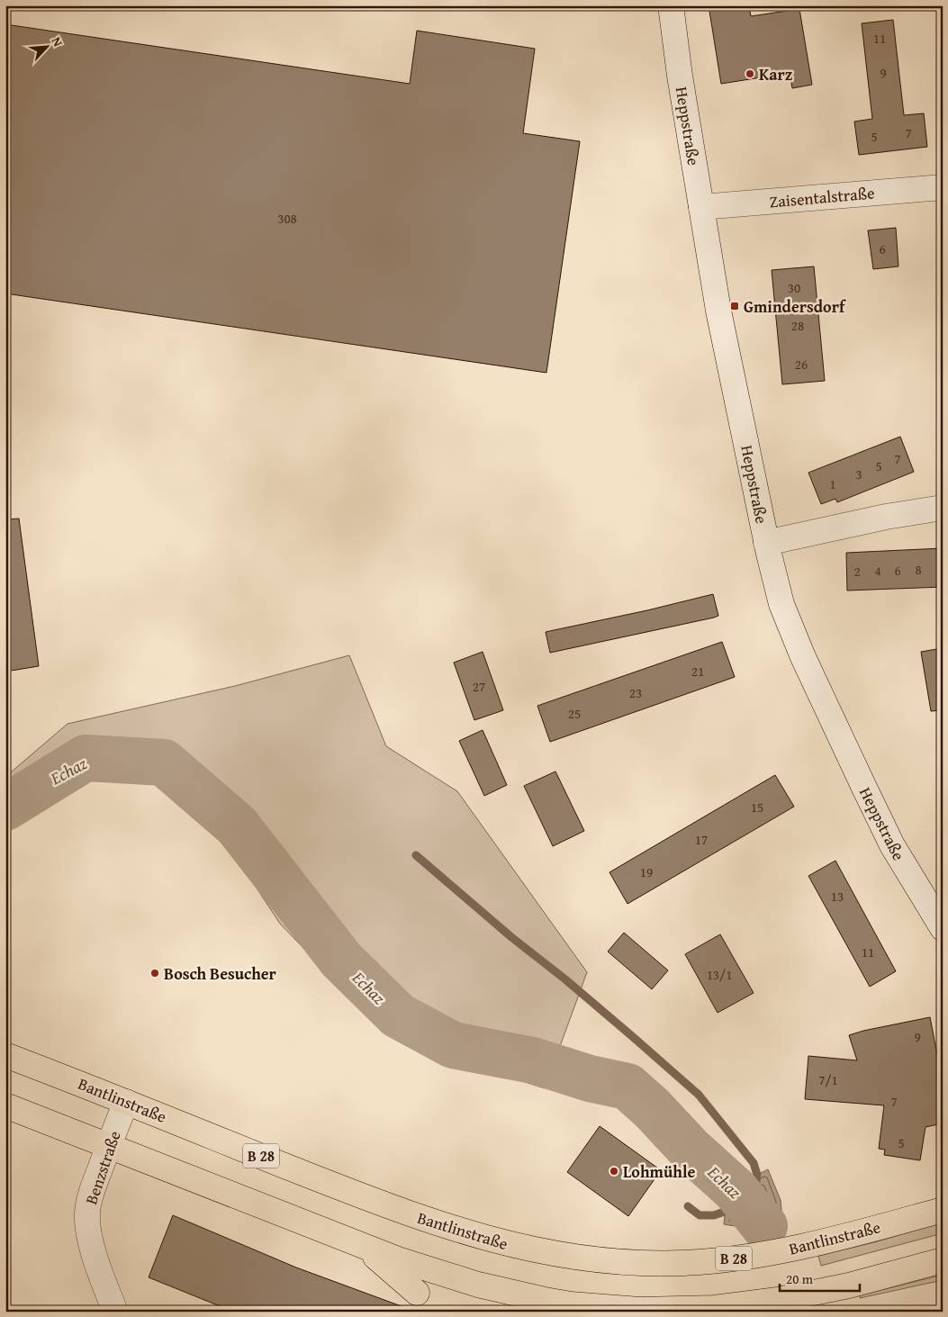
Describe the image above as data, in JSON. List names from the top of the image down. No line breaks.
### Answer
{"streets":{"main road":["Bantlinstraße","B 28"],"street":["Heppstraße","Zaisentalstraße","Benzstraße"]},"crossings":[["Heppstraße","Zaisentalstraße"],["Bantlinstraße","Benzstraße"]],"water":["Echaz"],"places":{"other":["Karz","Bosch Besucher","Lohmühle"],"transit":["Gmindersdorf"]},"house_numbers":["11","9","7","5","308","6","30","28","26","7","5","3","1","8","4","6","2","21","27","23","25","15","17","19","13","11","13/1","9","7/1","7","5"],"scale_bar":"20 m","north":"top right"}
